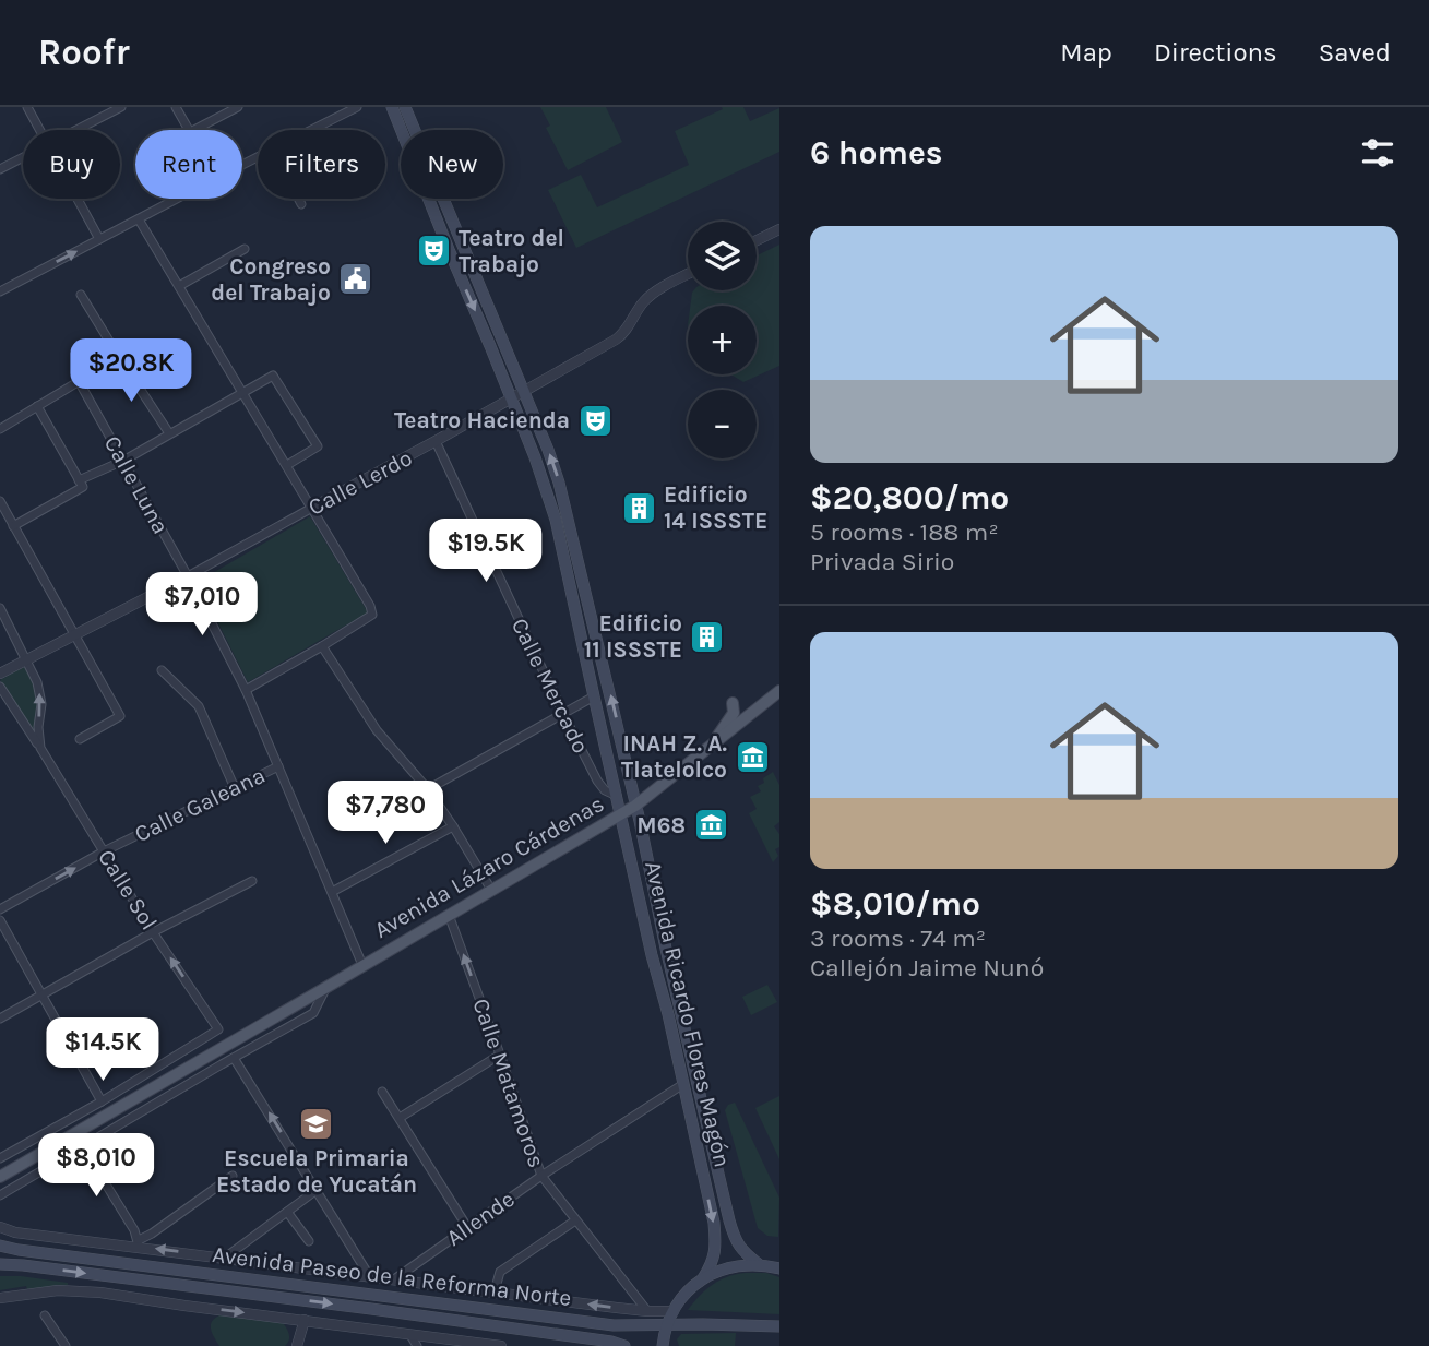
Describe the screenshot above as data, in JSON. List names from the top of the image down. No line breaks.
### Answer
{"streets":{"main road":["Avenida Lázaro Cárdenas","Avenida Ricardo Flores Magón","Avenida Paseo de la Reforma Norte"],"street":["Calle Lerdo","Calle Luna","Calle Mercado","Calle Galeana","Calle Sol","Calle Matamoros","Allende"]},"crossings":[["Calle Lerdo","Calle Luna"],["Calle Lerdo","Calle Mercado"],["Calle Lerdo","Avenida Ricardo Flores Magón"],["Calle Luna","Calle Galeana"],["Calle Luna","Avenida Lázaro Cárdenas"],["Calle Mercado","Avenida Ricardo Flores Magón"],["Calle Galeana","Calle Sol"],["Avenida Lázaro Cárdenas","Avenida Ricardo Flores Magón"],["Avenida Lázaro Cárdenas","Calle Matamoros"],["Avenida Ricardo Flores Magón","Allende"],["Calle Matamoros","Allende"],["Calle Matamoros","Avenida Paseo de la Reforma Norte"],["Allende","Avenida Paseo de la Reforma Norte"]],"one_way":["Calle Galeana"],"places":{"theatre":["Teatro del Trabajo","Teatro Hacienda"],"public building":["Congreso del Trabajo"],"building":["Edificio 14 ISSSTE","Edificio 11 ISSSTE"],"museum":["INAH Z. A. Tlatelolco","M68"],"school or university":["Escuela Primaria Estado de Yucatán"]},"page":{"header":"Roofr","nav":["Map","Directions","Saved"],"heading":"6 homes","chip":["Buy","Rent","Filters","New"],"list":[{"name":"$20,800/mo","note":"5 rooms · 188 m² · Privada Sirio"},{"name":"$8,010/mo","note":"3 rooms · 74 m² · Callejón Jaime Nunó"}],"map_buttons":["+","−"],"price":["$20.8K","$19.5K","$7,010","$7,780","$14.5K","$8,010"]}}
